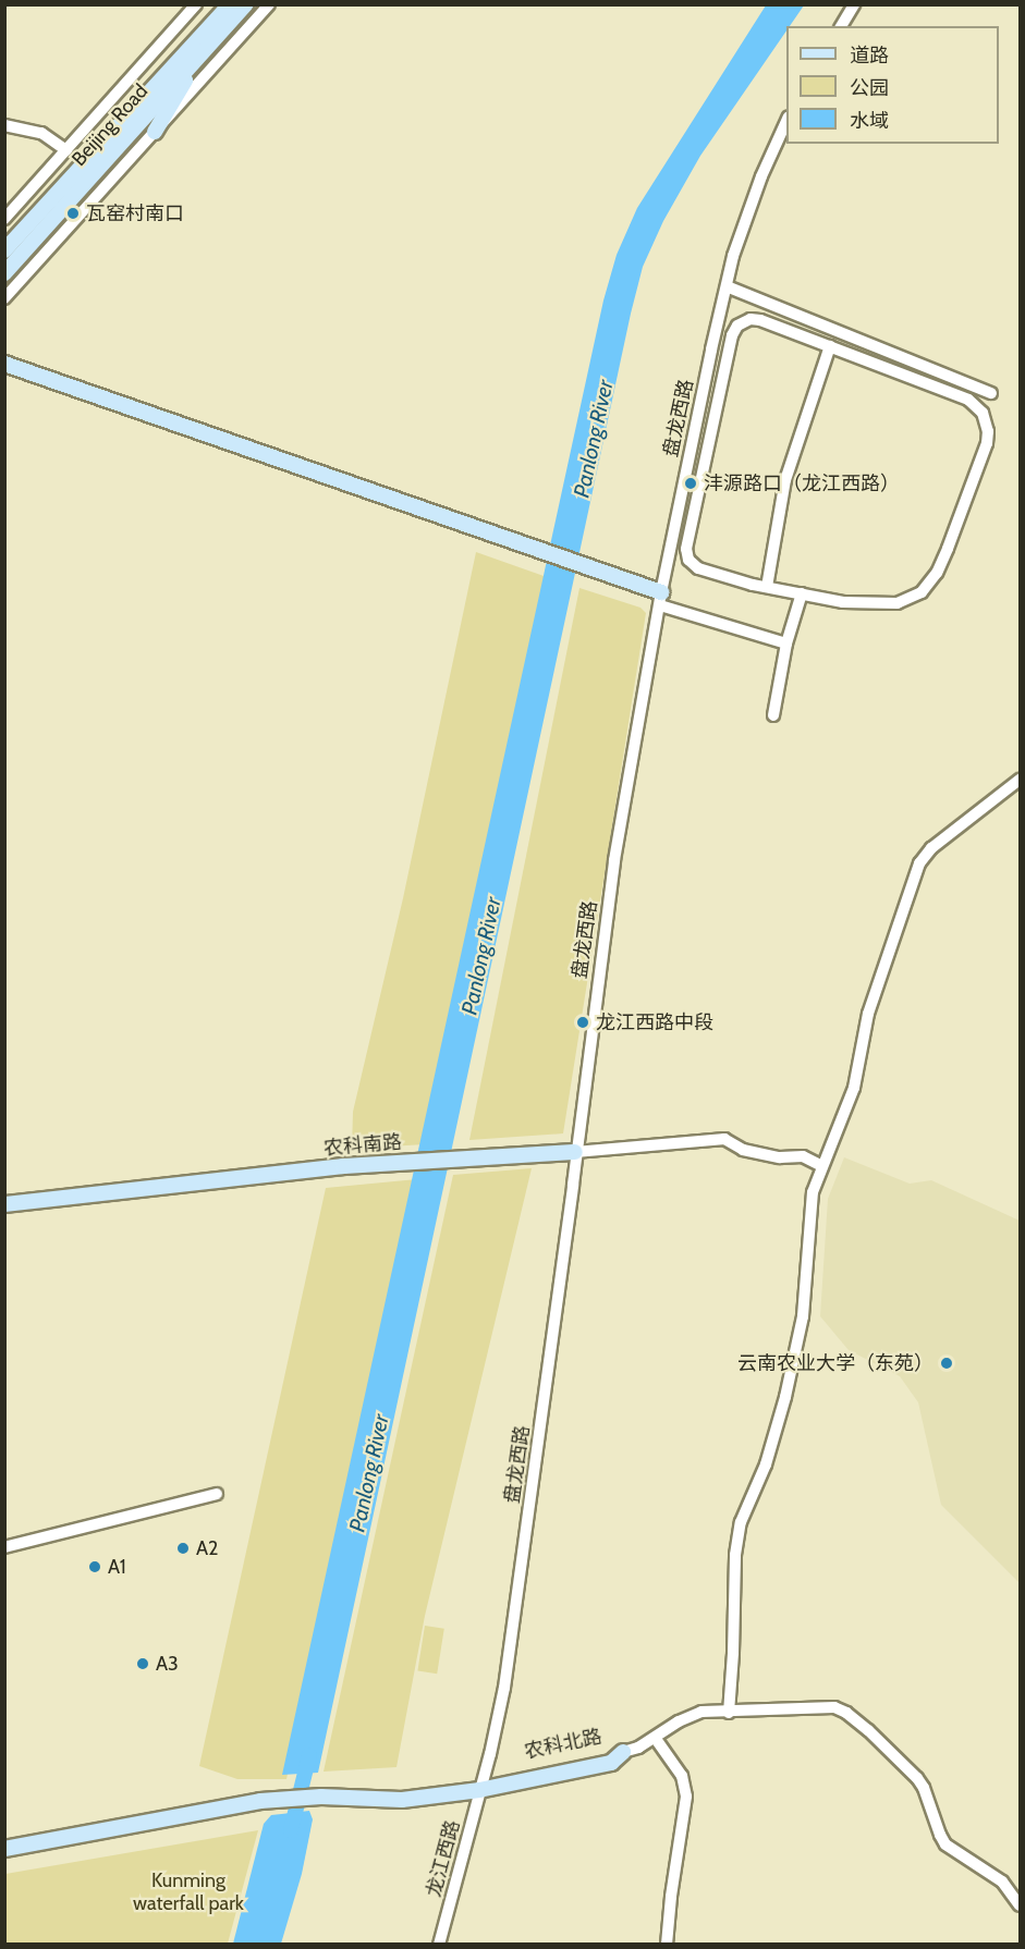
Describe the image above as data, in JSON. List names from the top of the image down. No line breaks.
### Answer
{"streets":{"main road":["Beijing Road","农科南路","农科北路"],"street":["盘龙西路","龙江西路"]},"crossings":[["盘龙西路","农科南路"],["盘龙西路","农科北路"],["盘龙西路","龙江西路"],["农科北路","龙江西路"]],"water":["Panlong River"],"parks":["Kunming waterfall park"],"places":["瓦窑村南口","沣源路口（龙江西路）","龙江西路中段","云南农业大学（东苑）","A2","A1","A3"],"legend":["道路","公园","水域"]}
